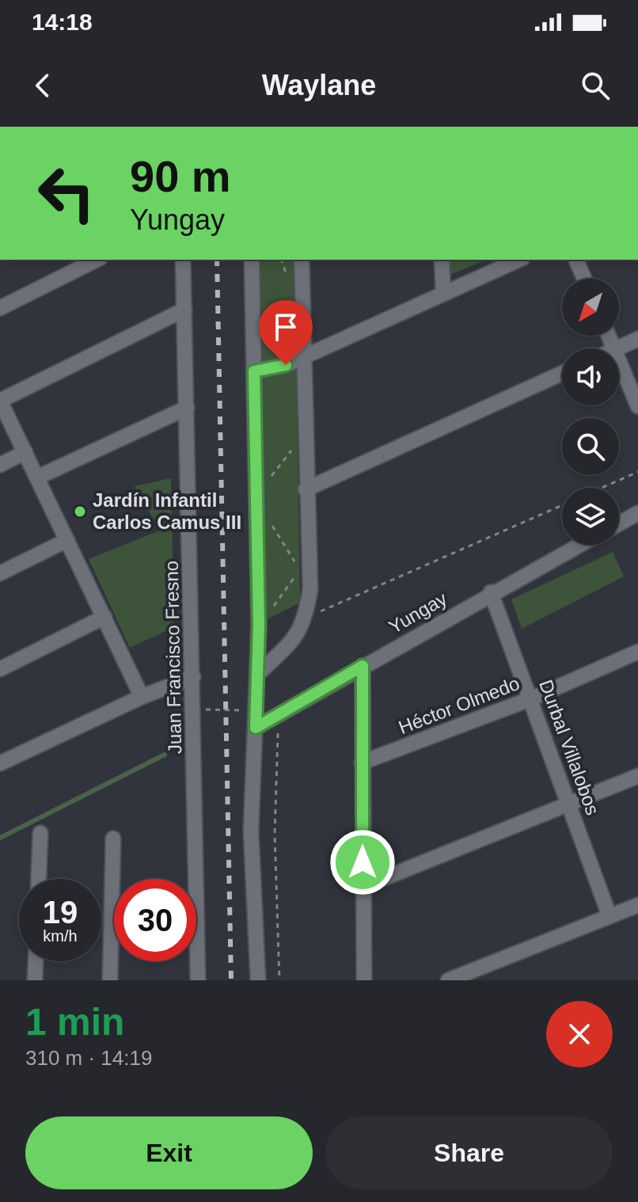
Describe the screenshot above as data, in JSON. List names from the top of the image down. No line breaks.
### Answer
{"streets":{"street":["Yungay","Juan Francisco Fresno","Héctor Olmedo","Durbal Villalobos"]},"crossings":[["Yungay","Durbal Villalobos"],["Héctor Olmedo","Durbal Villalobos"]],"places":["Jardín Infantil Carlos Camus III"],"north":"bottom left","page":{"status":"14:18","header":"Waylane","turn":["90 m","Yungay"],"speed":"19 km/h","limit":"30","heading":["1 min","310 m · 14:19"],"buttons":["Exit","Share"]}}
